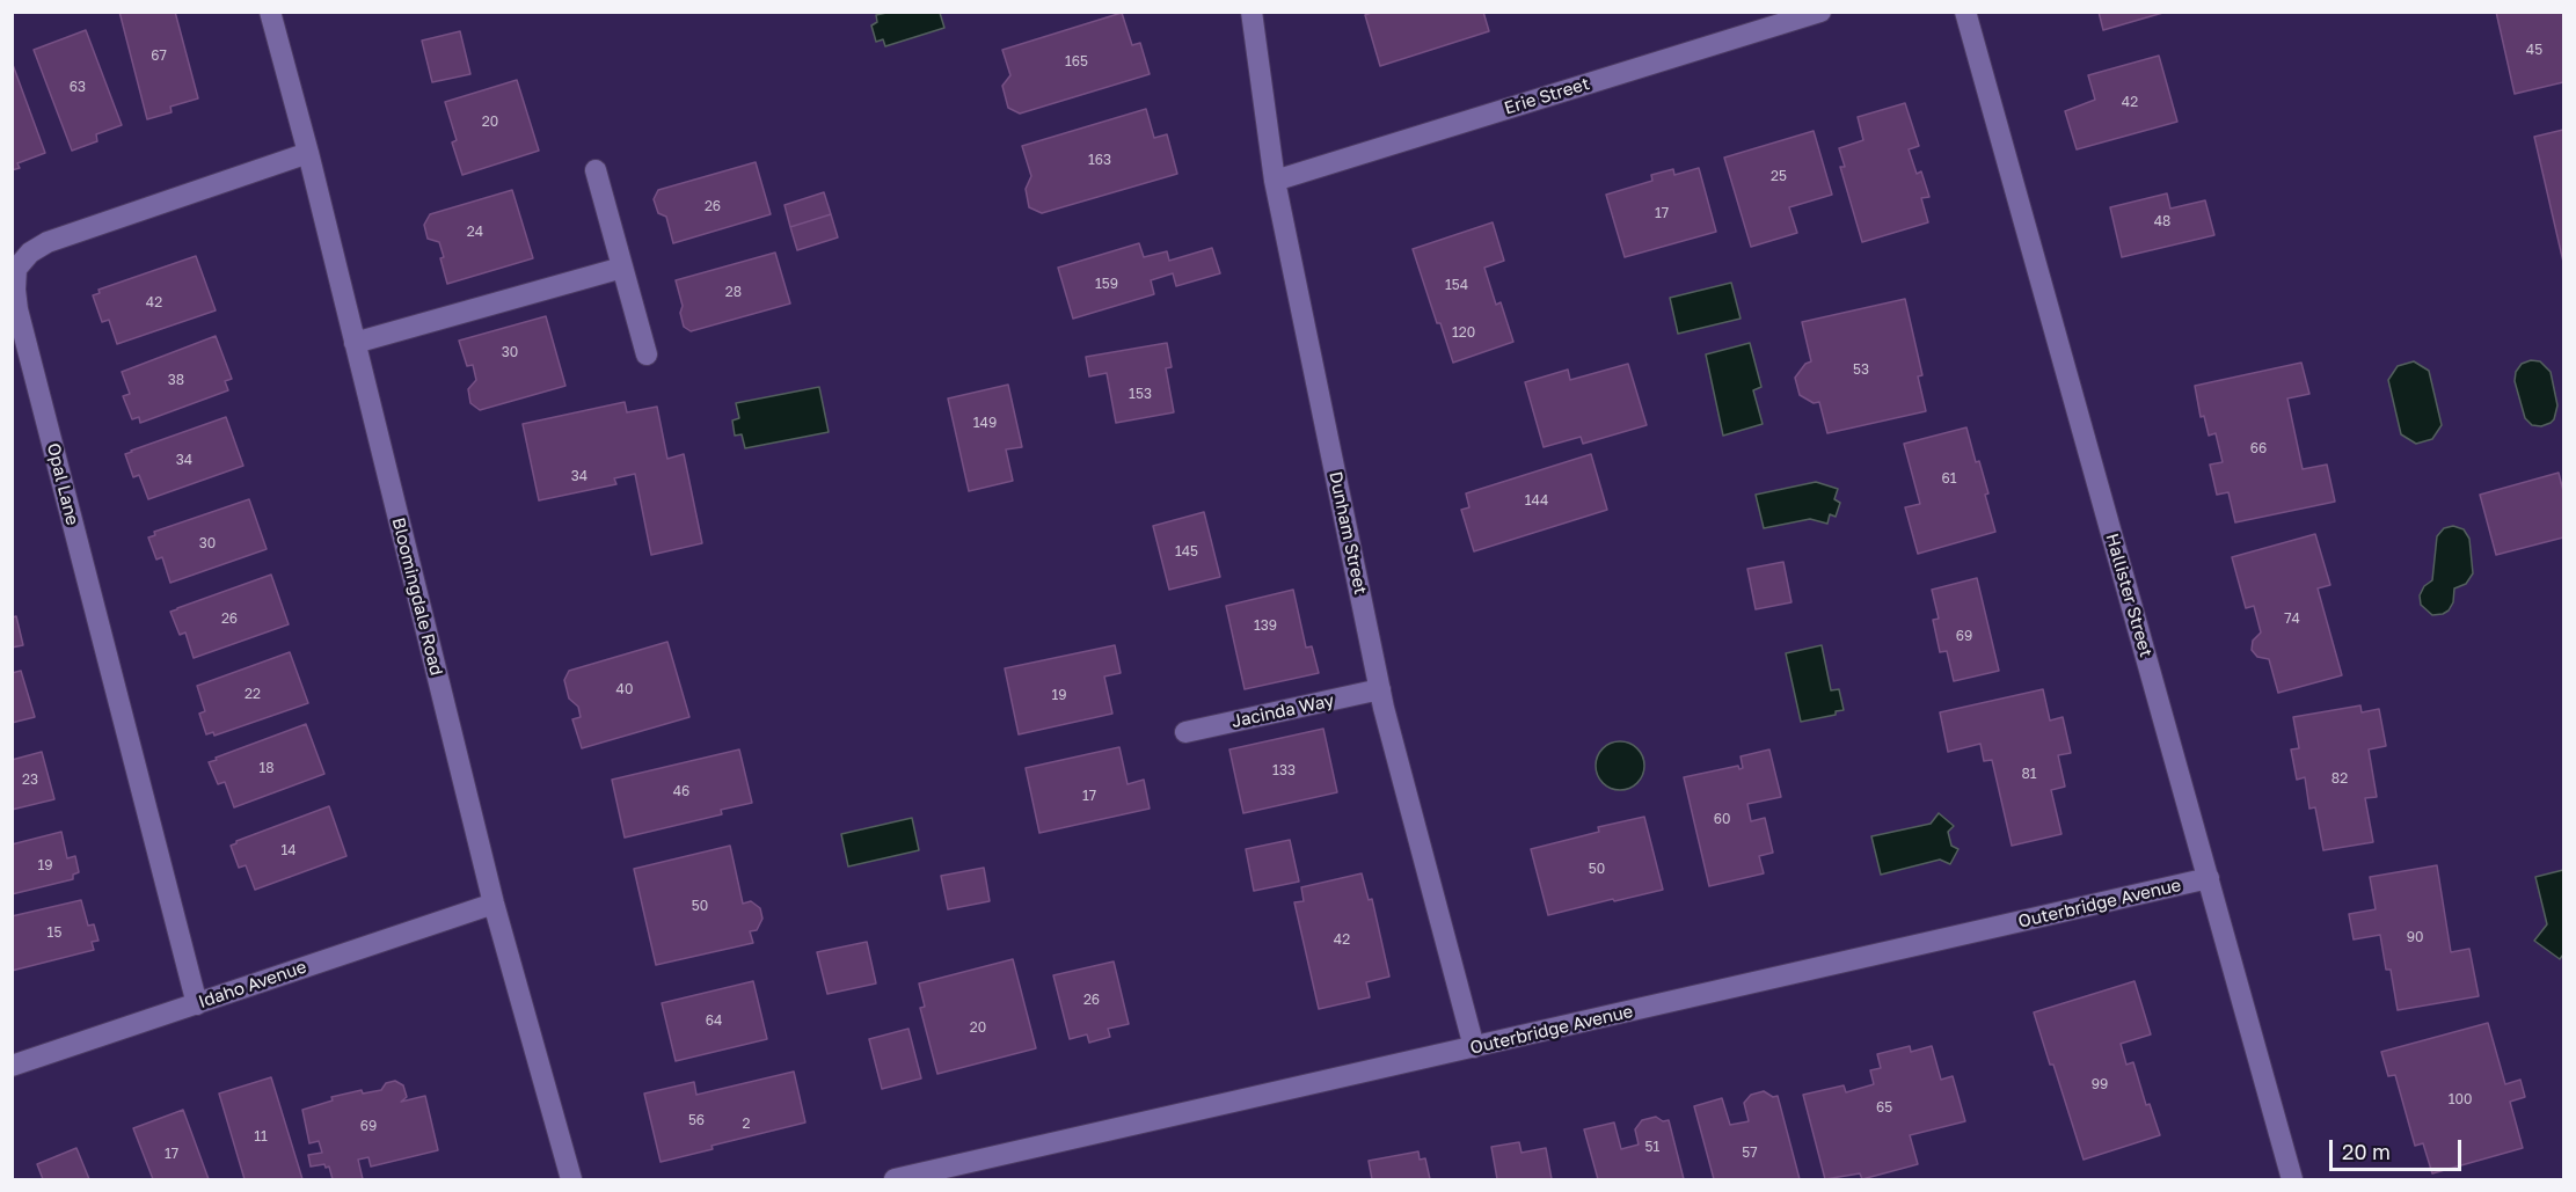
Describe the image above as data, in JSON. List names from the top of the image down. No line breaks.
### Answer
{"streets":{"street":["Erie Street","Opal Lane","Dunham Street","Hallister Street","Bloomingdale Road","Jacinda Way","Outerbridge Avenue","Idaho Avenue"]},"crossings":[["Erie Street","Dunham Street"],["Opal Lane","Bloomingdale Road"],["Opal Lane","Idaho Avenue"],["Dunham Street","Jacinda Way"],["Dunham Street","Outerbridge Avenue"],["Hallister Street","Outerbridge Avenue"],["Bloomingdale Road","Idaho Avenue"]],"house_numbers":["45","67","165","63","42","20","163","25","26","17","48","24","159","154","28","42","120","30","53","38","153","149","66","34","34","61","144","30","145","26","74","139","69","40","22","19","18","133","81","82","23","46","17","60","14","19","50","50","15","90","42","26","64","20","99","100","65","56","2","69","11","51","57","17"],"scale_bar":"20 m"}
